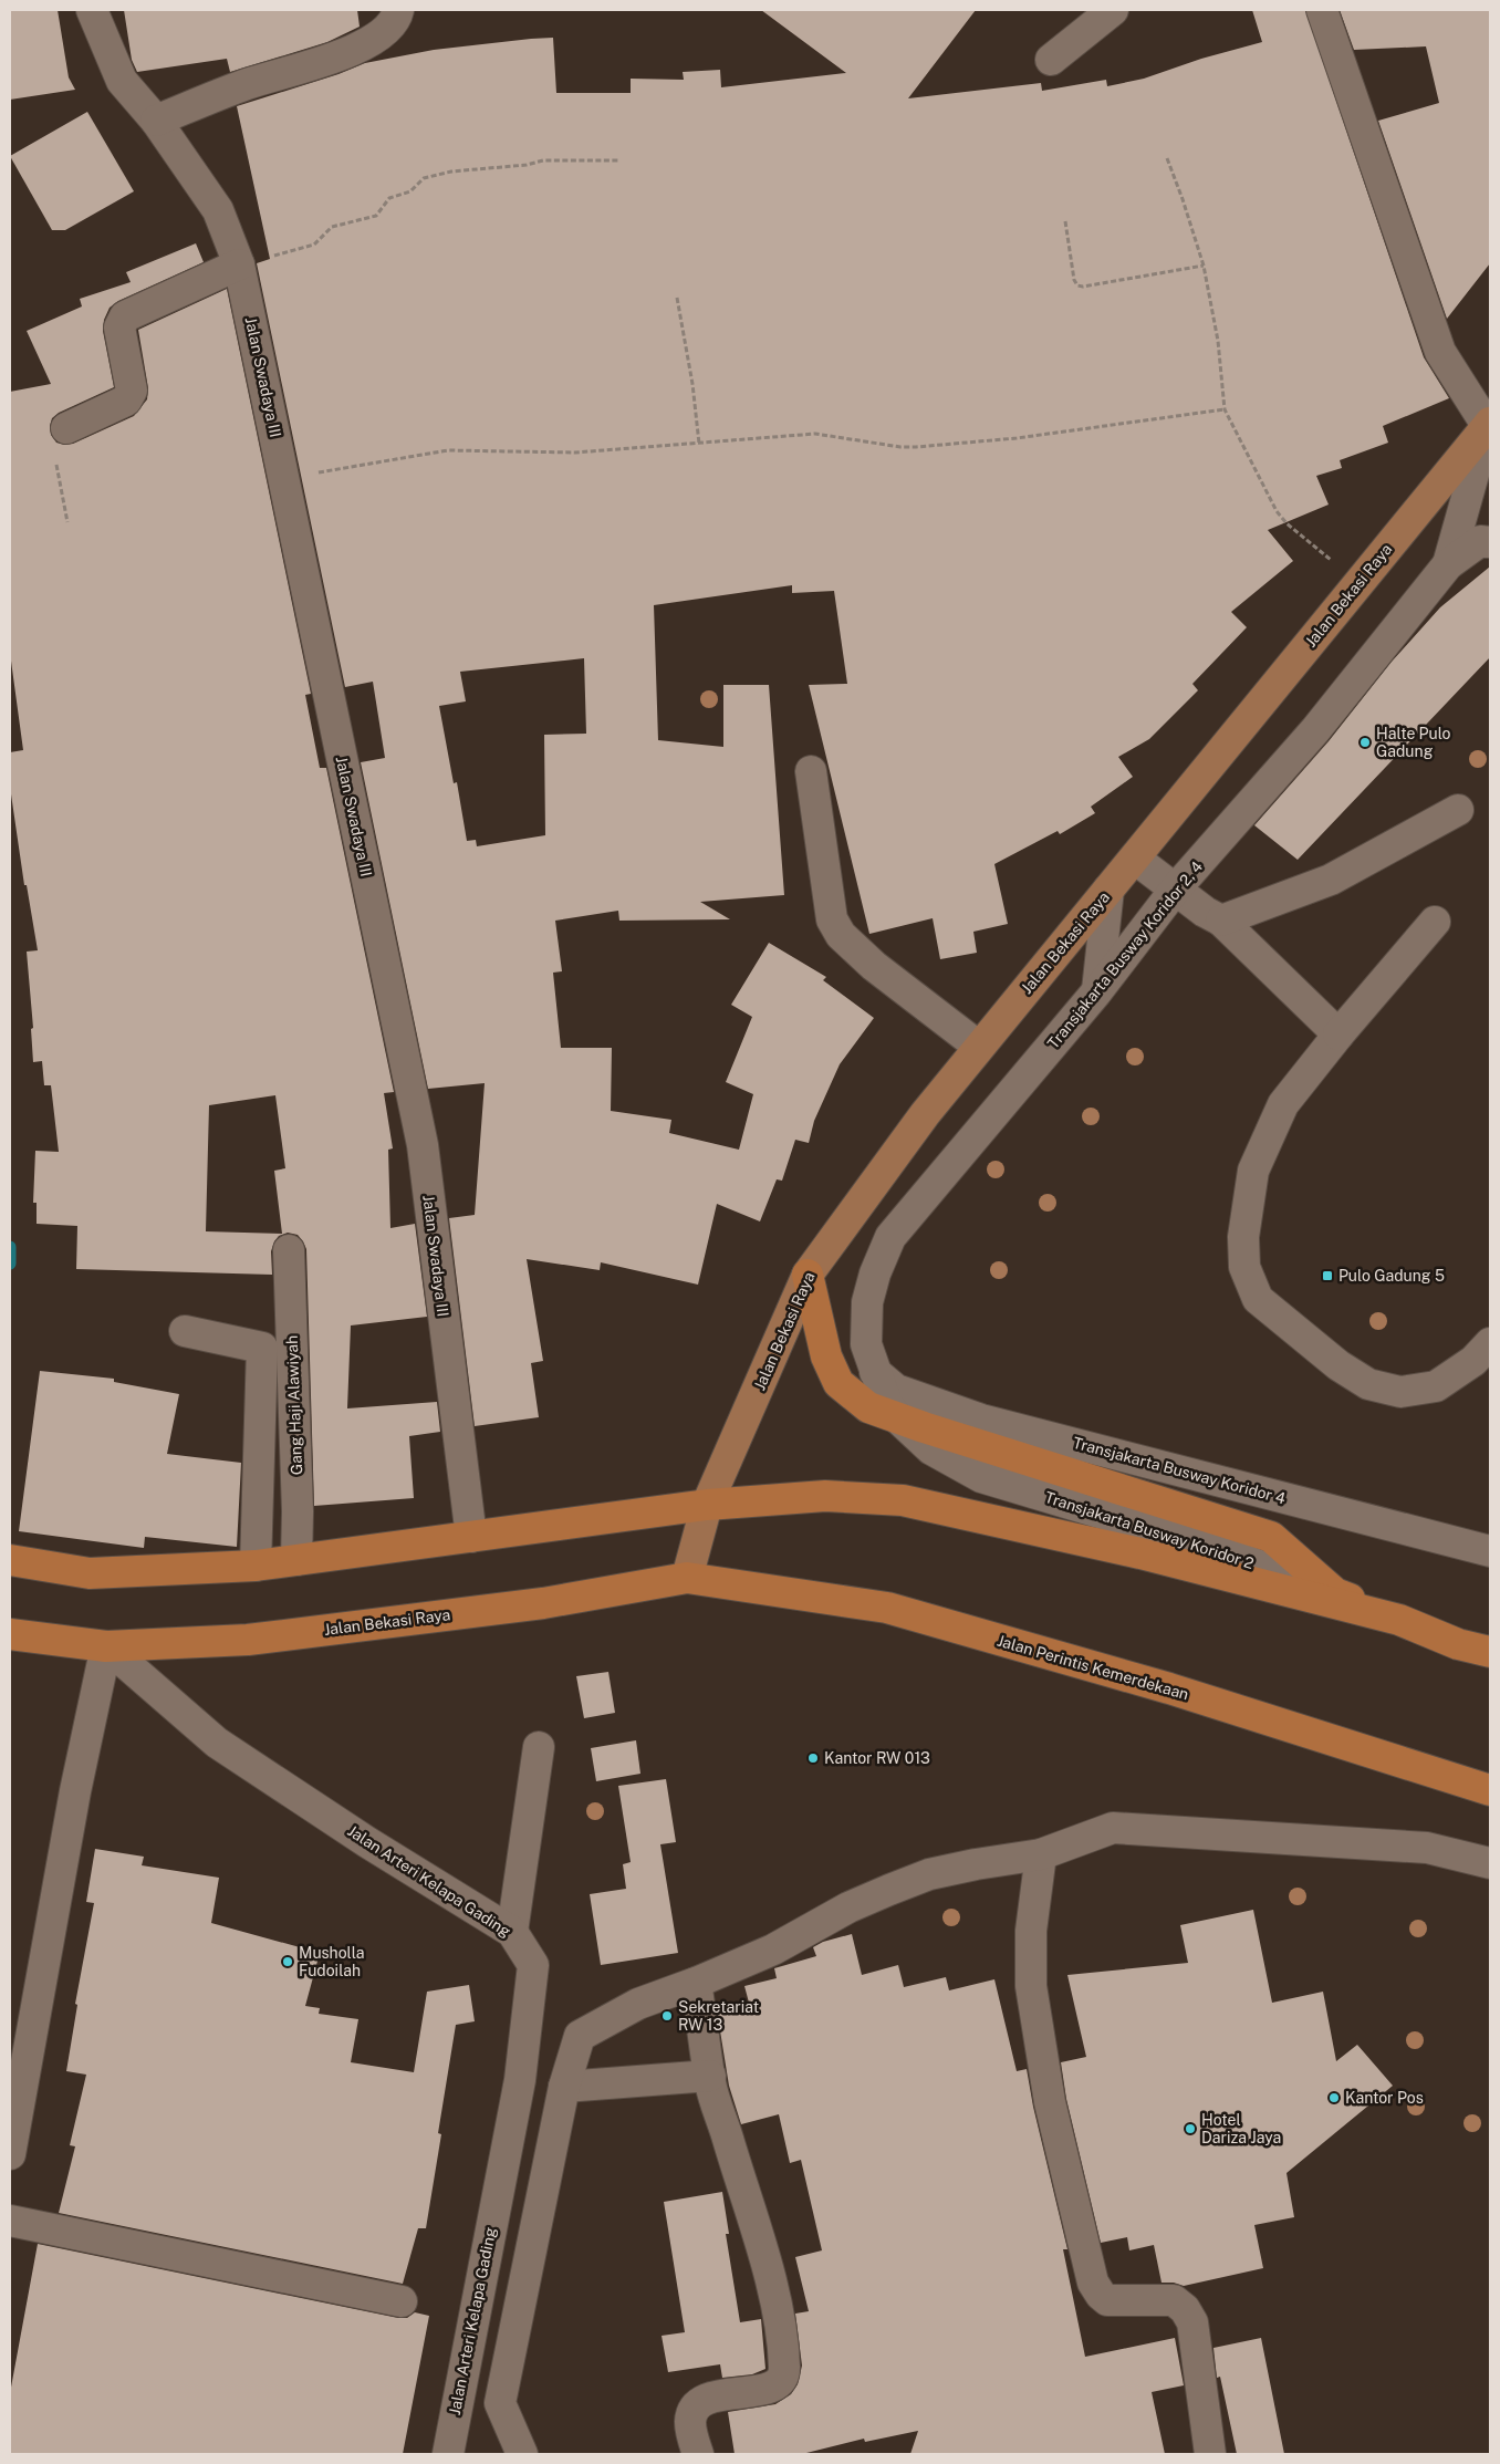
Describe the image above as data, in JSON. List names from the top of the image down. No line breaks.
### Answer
{"streets":{"highway":["Jalan Bekasi Raya","Jalan Perintis Kemerdekaan"],"street":["Jalan Swadaya III","Transjakarta Busway Koridor 2, 4","Gang Haji Alawiyah","Transjakarta Busway Koridor 4","Jalan Arteri Kelapa Gading"]},"crossings":[["Jalan Bekasi Raya","Jalan Perintis Kemerdekaan"],["Jalan Bekasi Raya","Jalan Arteri Kelapa Gading"],["Transjakarta Busway Koridor 2, 4","Transjakarta Busway Koridor 4"]],"places":{"other":["Halte Pulo Gadung","Kantor RW 013","Musholla Fudoilah","Sekretariat RW 13","Kantor Pos","Hotel Dariza Jaya"],"transit":["Pulo Gadung 5"]}}
